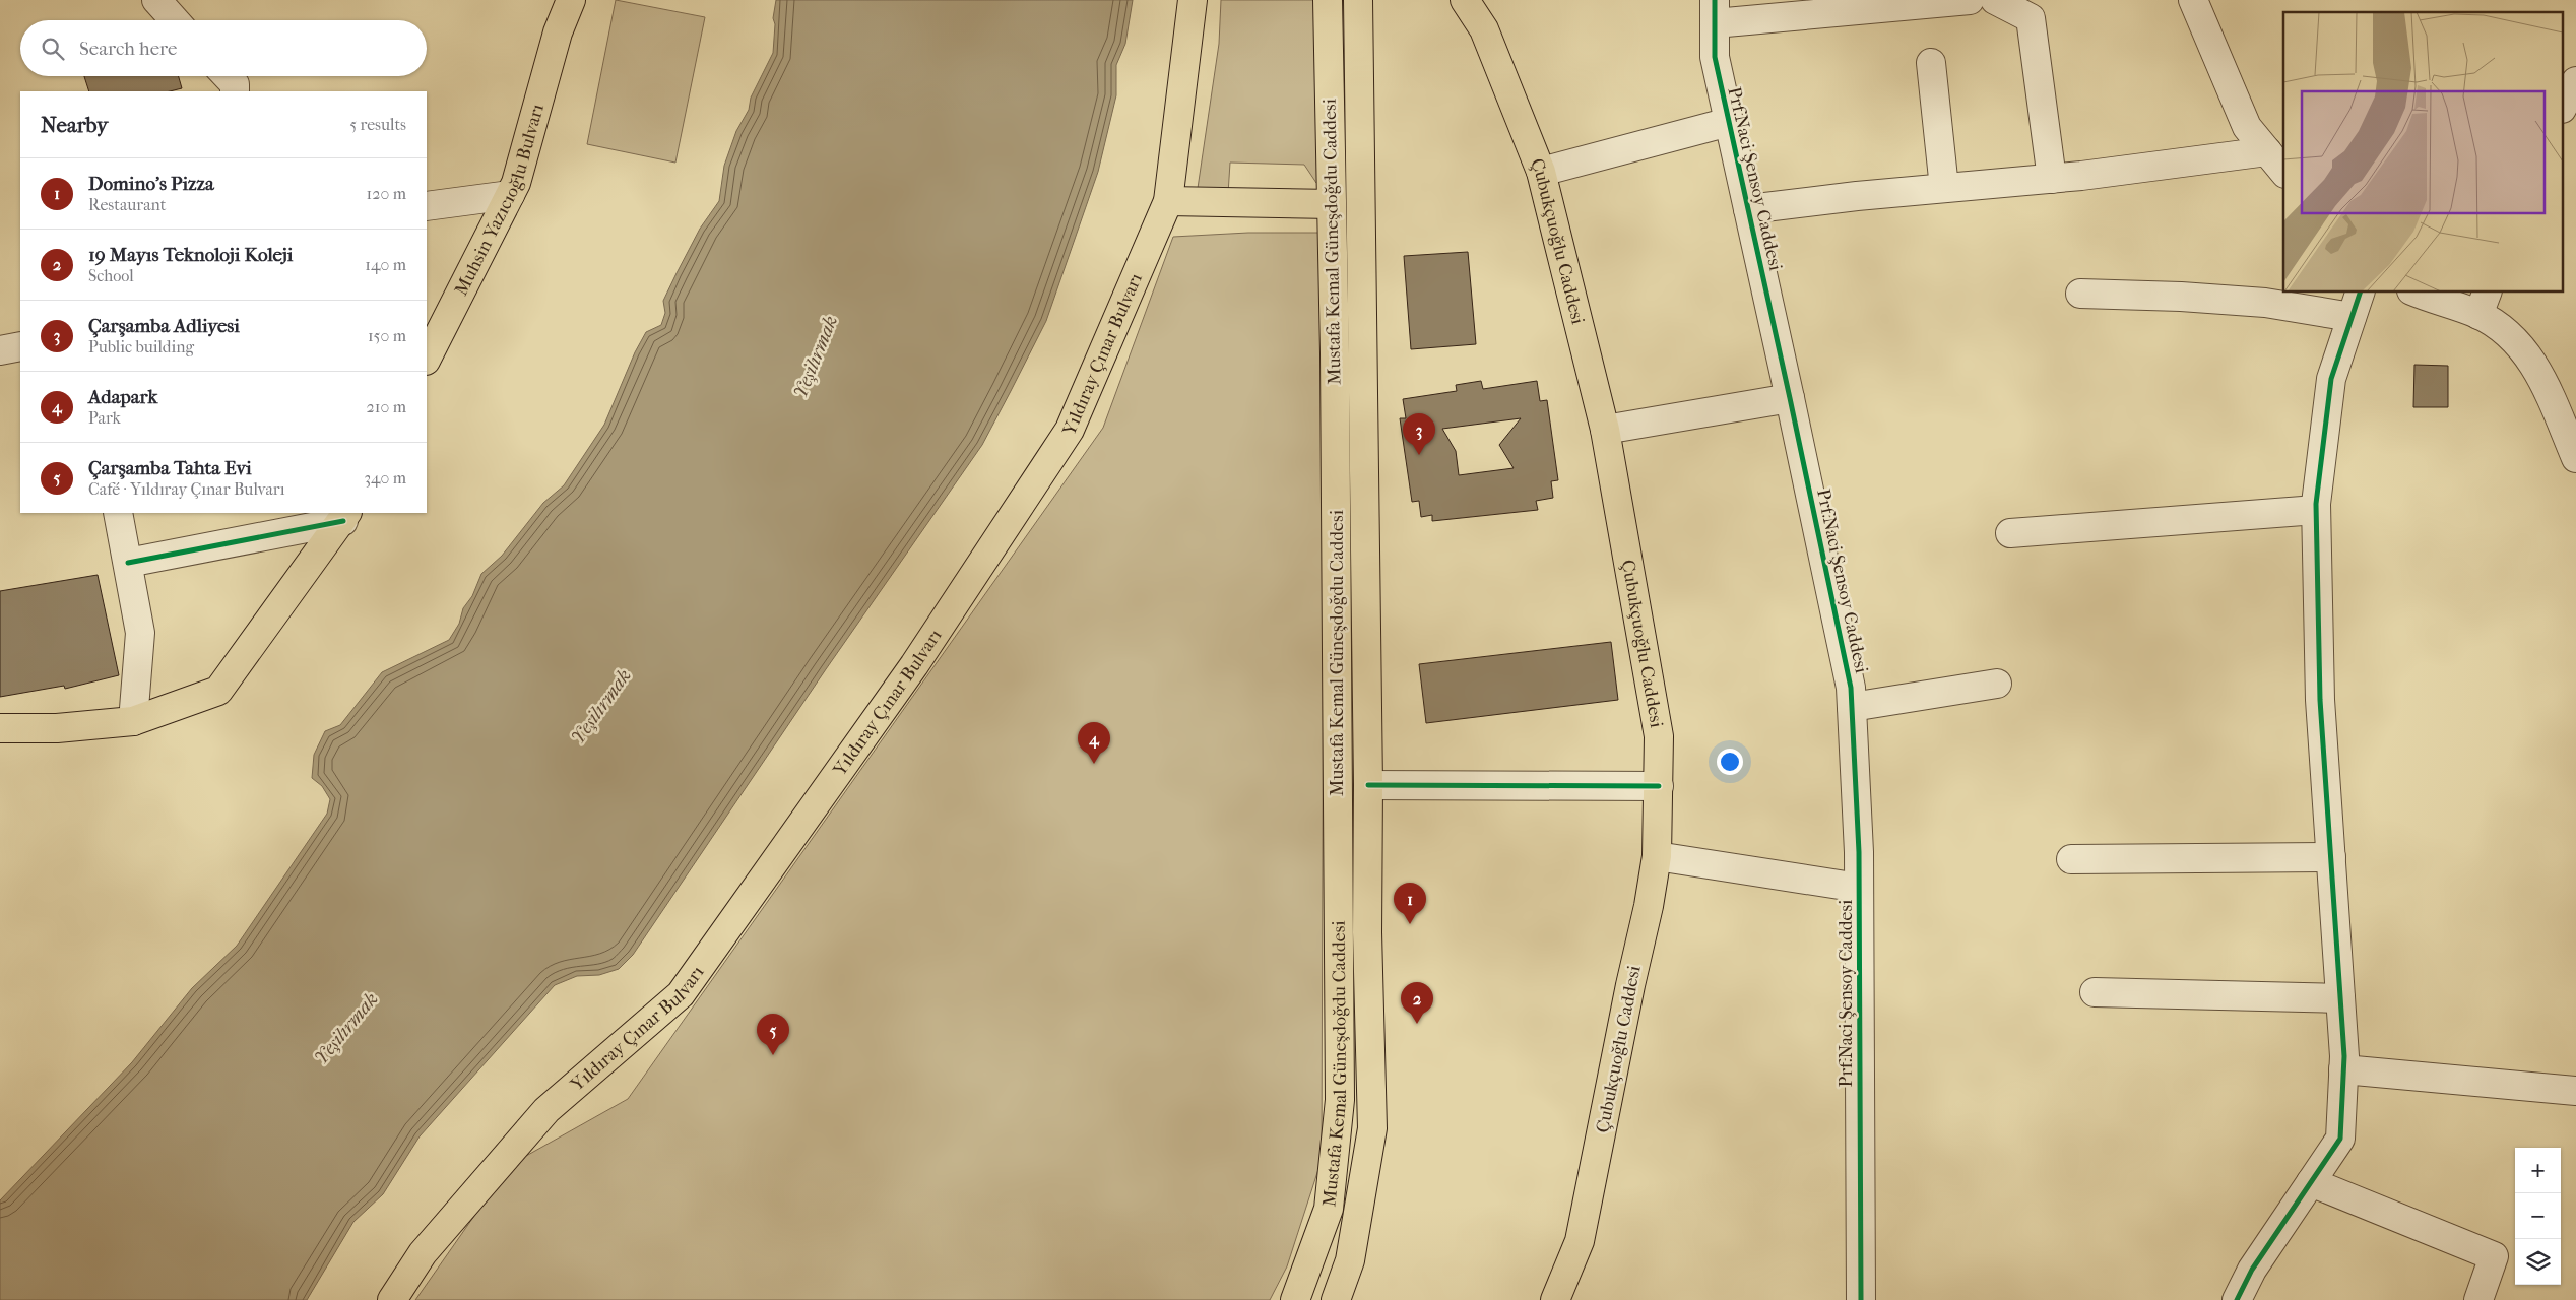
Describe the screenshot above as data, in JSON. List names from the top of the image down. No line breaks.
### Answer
{"streets":{"main road":["Muhsin Yazıcıoğlu Bulvarı","Mustafa Kemal Güneşdoğdu Caddesi","Çubukçuoğlu Caddesi","Yıldıray Çınar Bulvarı"],"street":["Prf.Naci Şensoy Caddesi"]},"water":["Yeşilırmak"],"page":{"search":"Search here","heading":["Nearby","5 results"],"list":[{"mark":"1","name":"Domino's Pizza","note":"Restaurant","value":"120 m"},{"mark":"2","name":"19 Mayıs Teknoloji Koleji","note":"School","value":"140 m"},{"mark":"3","name":"Çarşamba Adliyesi","note":"Public building","value":"150 m"},{"mark":"4","name":"Adapark","note":"Park","value":"210 m"},{"mark":"5","name":"Çarşamba Tahta Evi","note":"Café · Yıldıray Çınar Bulvarı","value":"340 m"}],"pins":["3","4","1","2","5"],"map_buttons":["+","−"]}}
